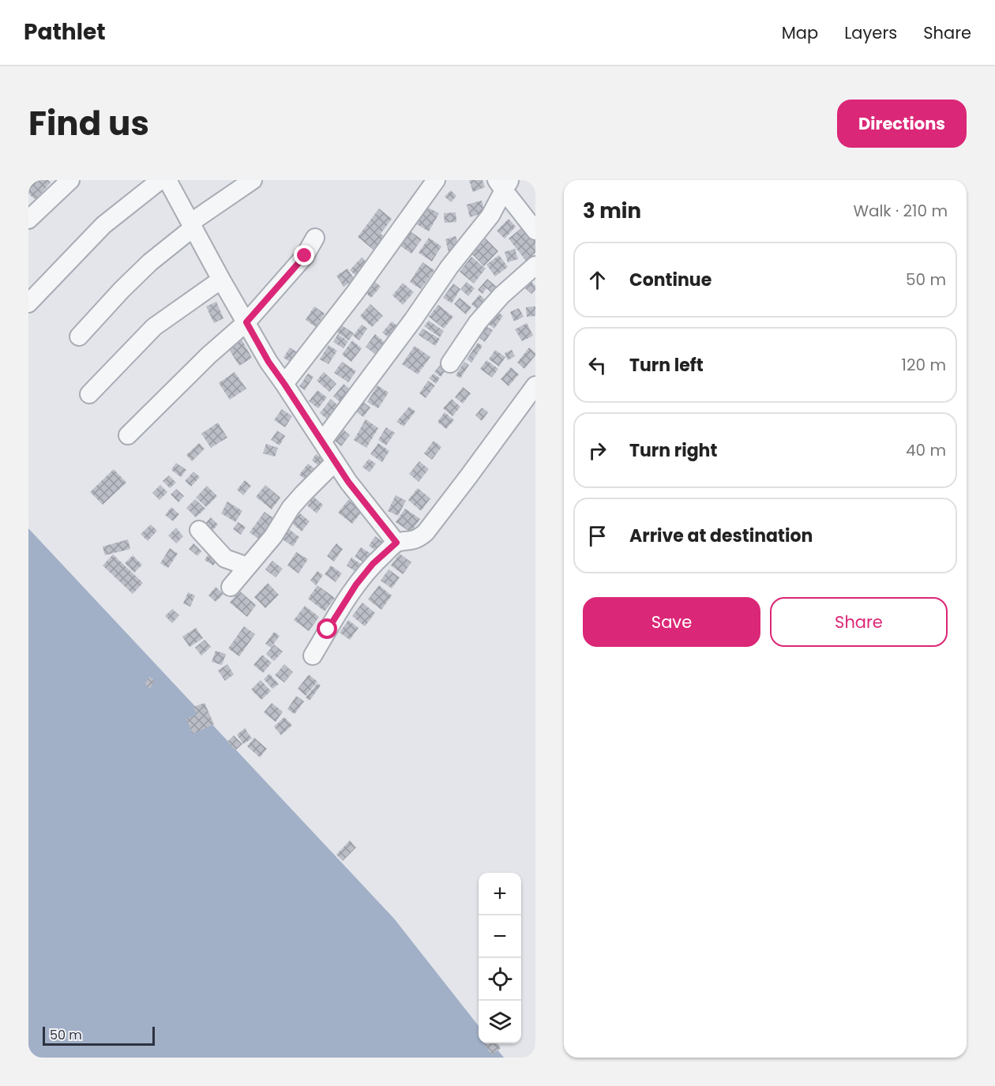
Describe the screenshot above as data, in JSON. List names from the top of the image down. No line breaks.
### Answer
{"scale_bar":"50 m","page":{"header":"Pathlet","nav":["Map","Layers","Share"],"title":"Find us","buttons":["Directions",["Save","Share"]],"heading":["3 min","Walk · 210 m"],"list":[["Continue","50 m"],["Turn left","120 m"],["Turn right","40 m"],"Arrive at destination"],"map_buttons":["+","−"],"scale":"50 m"}}
